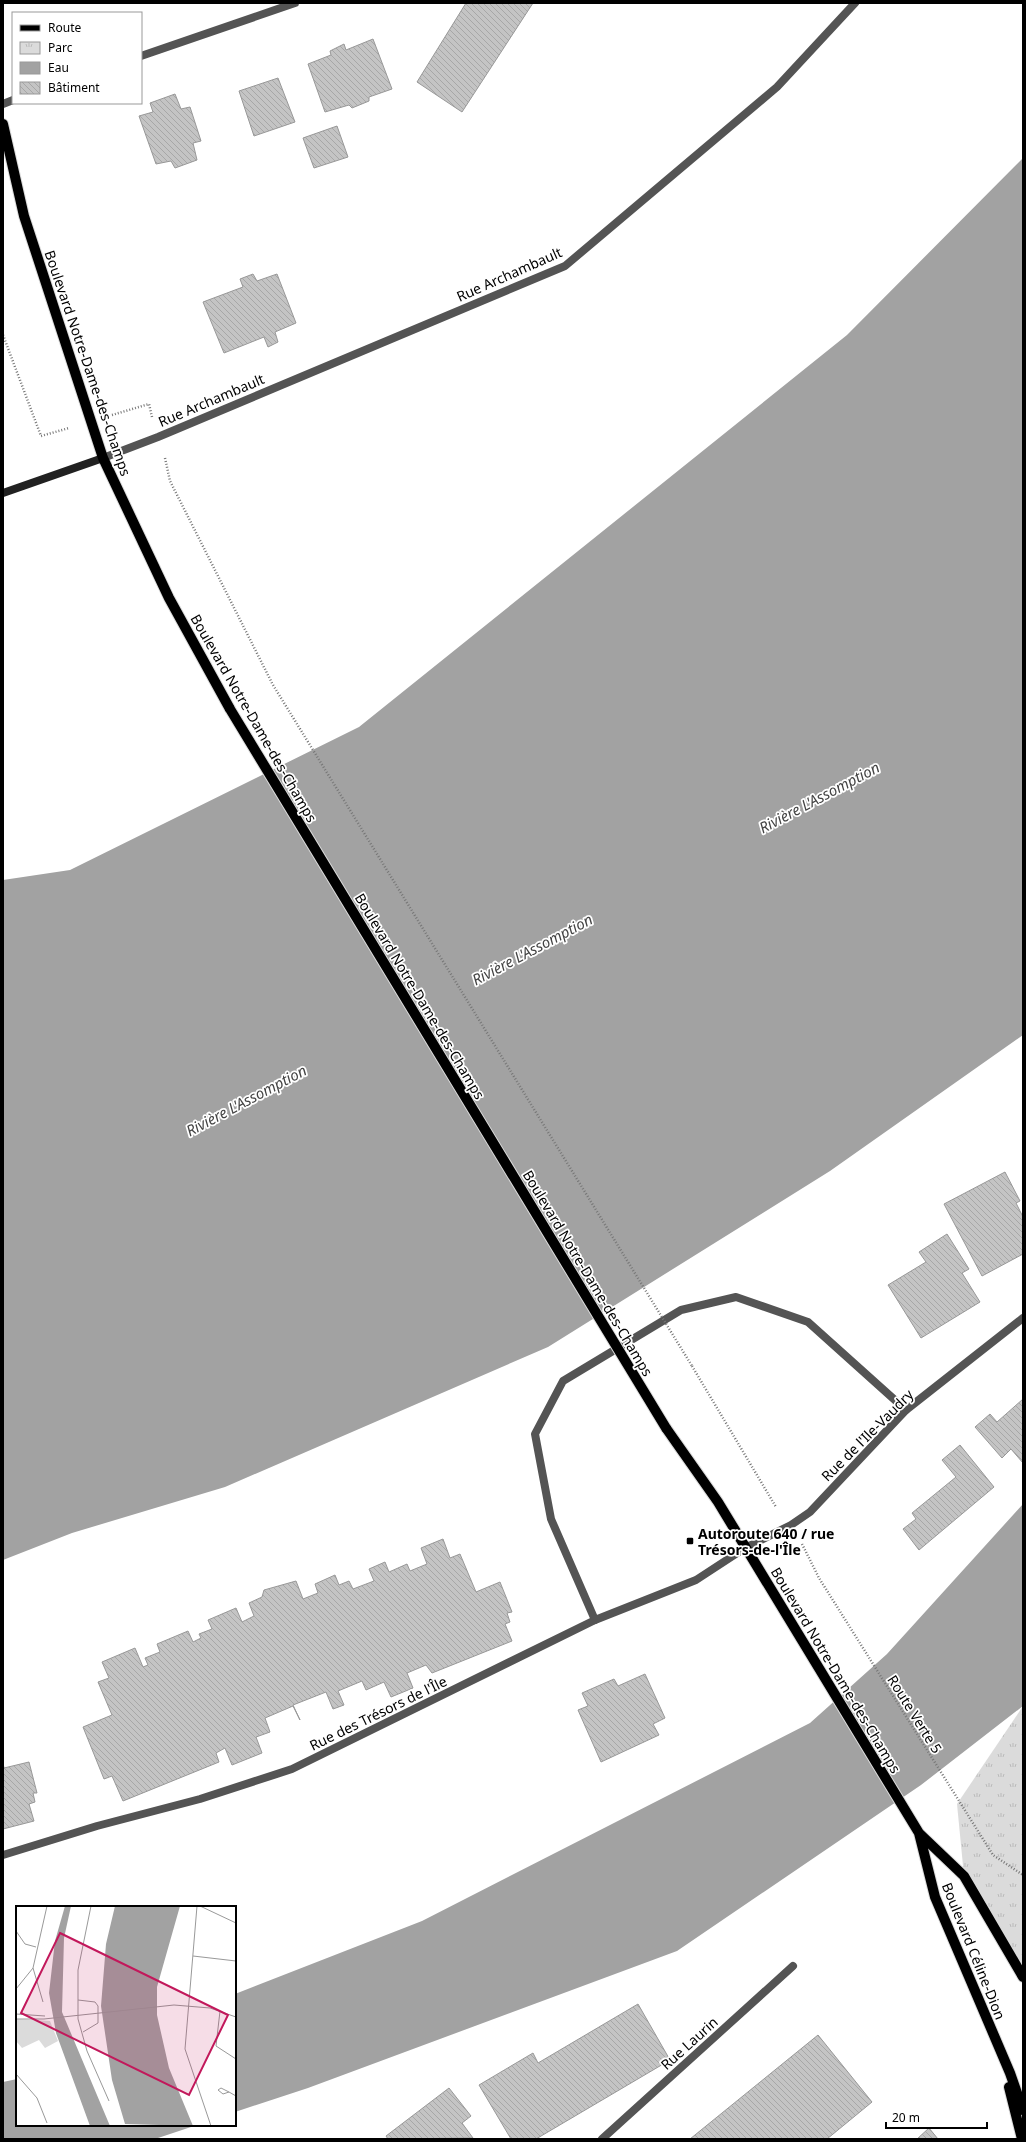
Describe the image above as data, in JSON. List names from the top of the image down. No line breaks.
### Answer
{"streets":{"main road":["Boulevard Notre-Dame-des-Champs","Boulevard Céline-Dion"],"street":["Rue Archambault","Rue de l'Ile-Vaudry","Rue des Trésors de l'Île","Rue Laurin"],"path":["Route Verte 5"]},"crossings":[["Rue Archambault","Boulevard Notre-Dame-des-Champs"],["Boulevard Notre-Dame-des-Champs","Rue de l'Ile-Vaudry"],["Boulevard Notre-Dame-des-Champs","Rue des Trésors de l'Île"],["Boulevard Notre-Dame-des-Champs","Boulevard Céline-Dion"],["Rue de l'Ile-Vaudry","Rue des Trésors de l'Île"]],"water":["Rivière L'Assomption"],"places":{"transit":["Autoroute 640 / rue Trésors-de-l'Île"]},"legend":["Route","Parc","Eau","Bâtiment"],"scale_bar":"20 m"}
